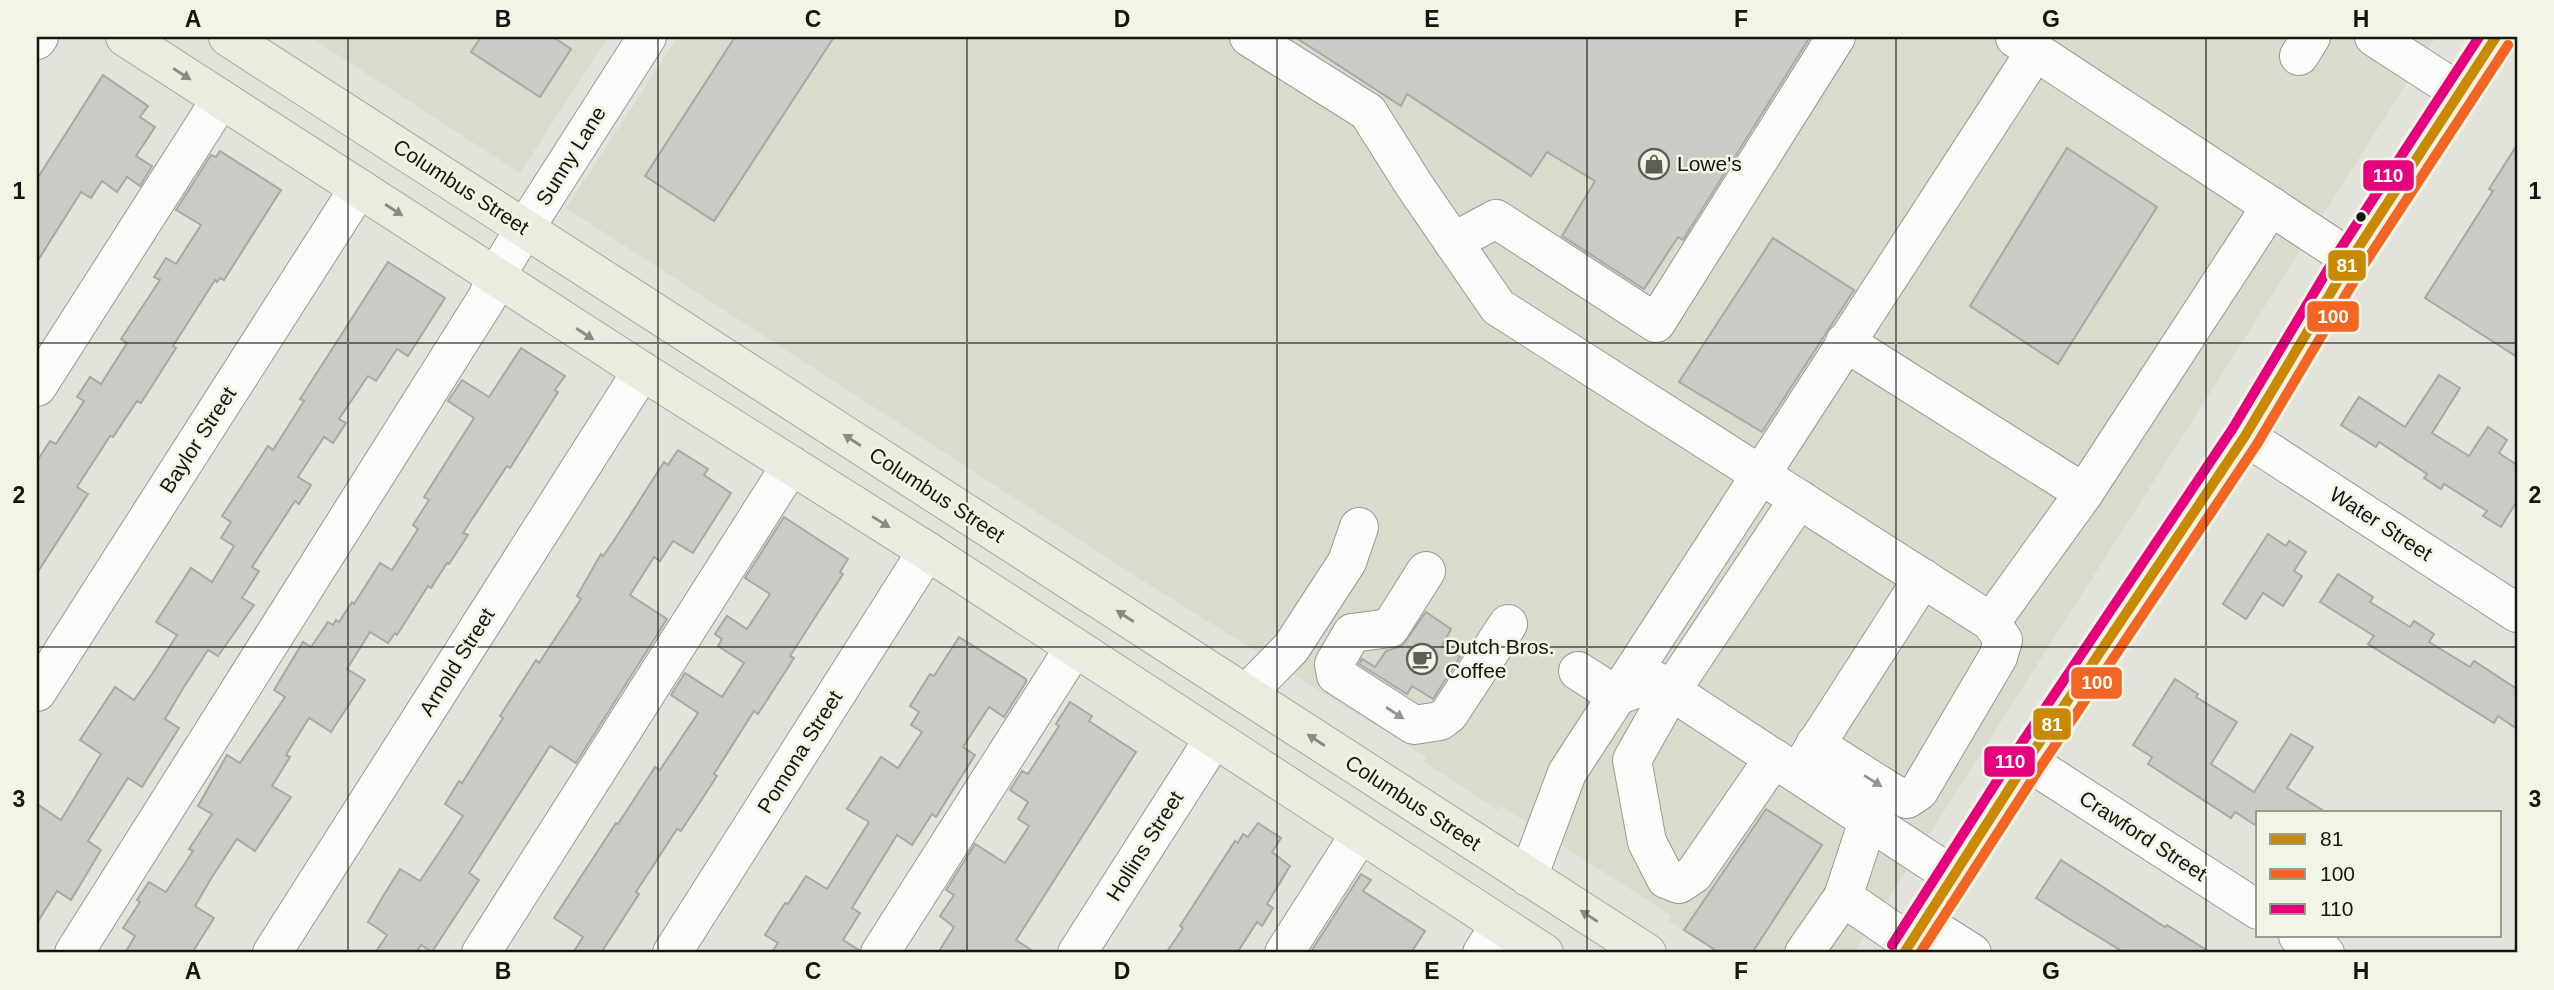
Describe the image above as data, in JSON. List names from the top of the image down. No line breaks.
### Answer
{"streets":{"main road":["Columbus Street"],"street":["Sunny Lane","Baylor Street","Water Street","Arnold Street","Pomona Street","Crawford Street","Hollins Street"]},"crossings":[["Sunny Lane","Columbus Street"]],"places":{"shop":["Lowe's"],"cafe":["Dutch Bros. Coffee"]},"lines":["transit line 81","transit line 110","transit line 100"],"legend":["81","100","110"],"grid":{"columns":["A","B","C","D","E","F","G","H"],"rows":["1","2","3"]}}
